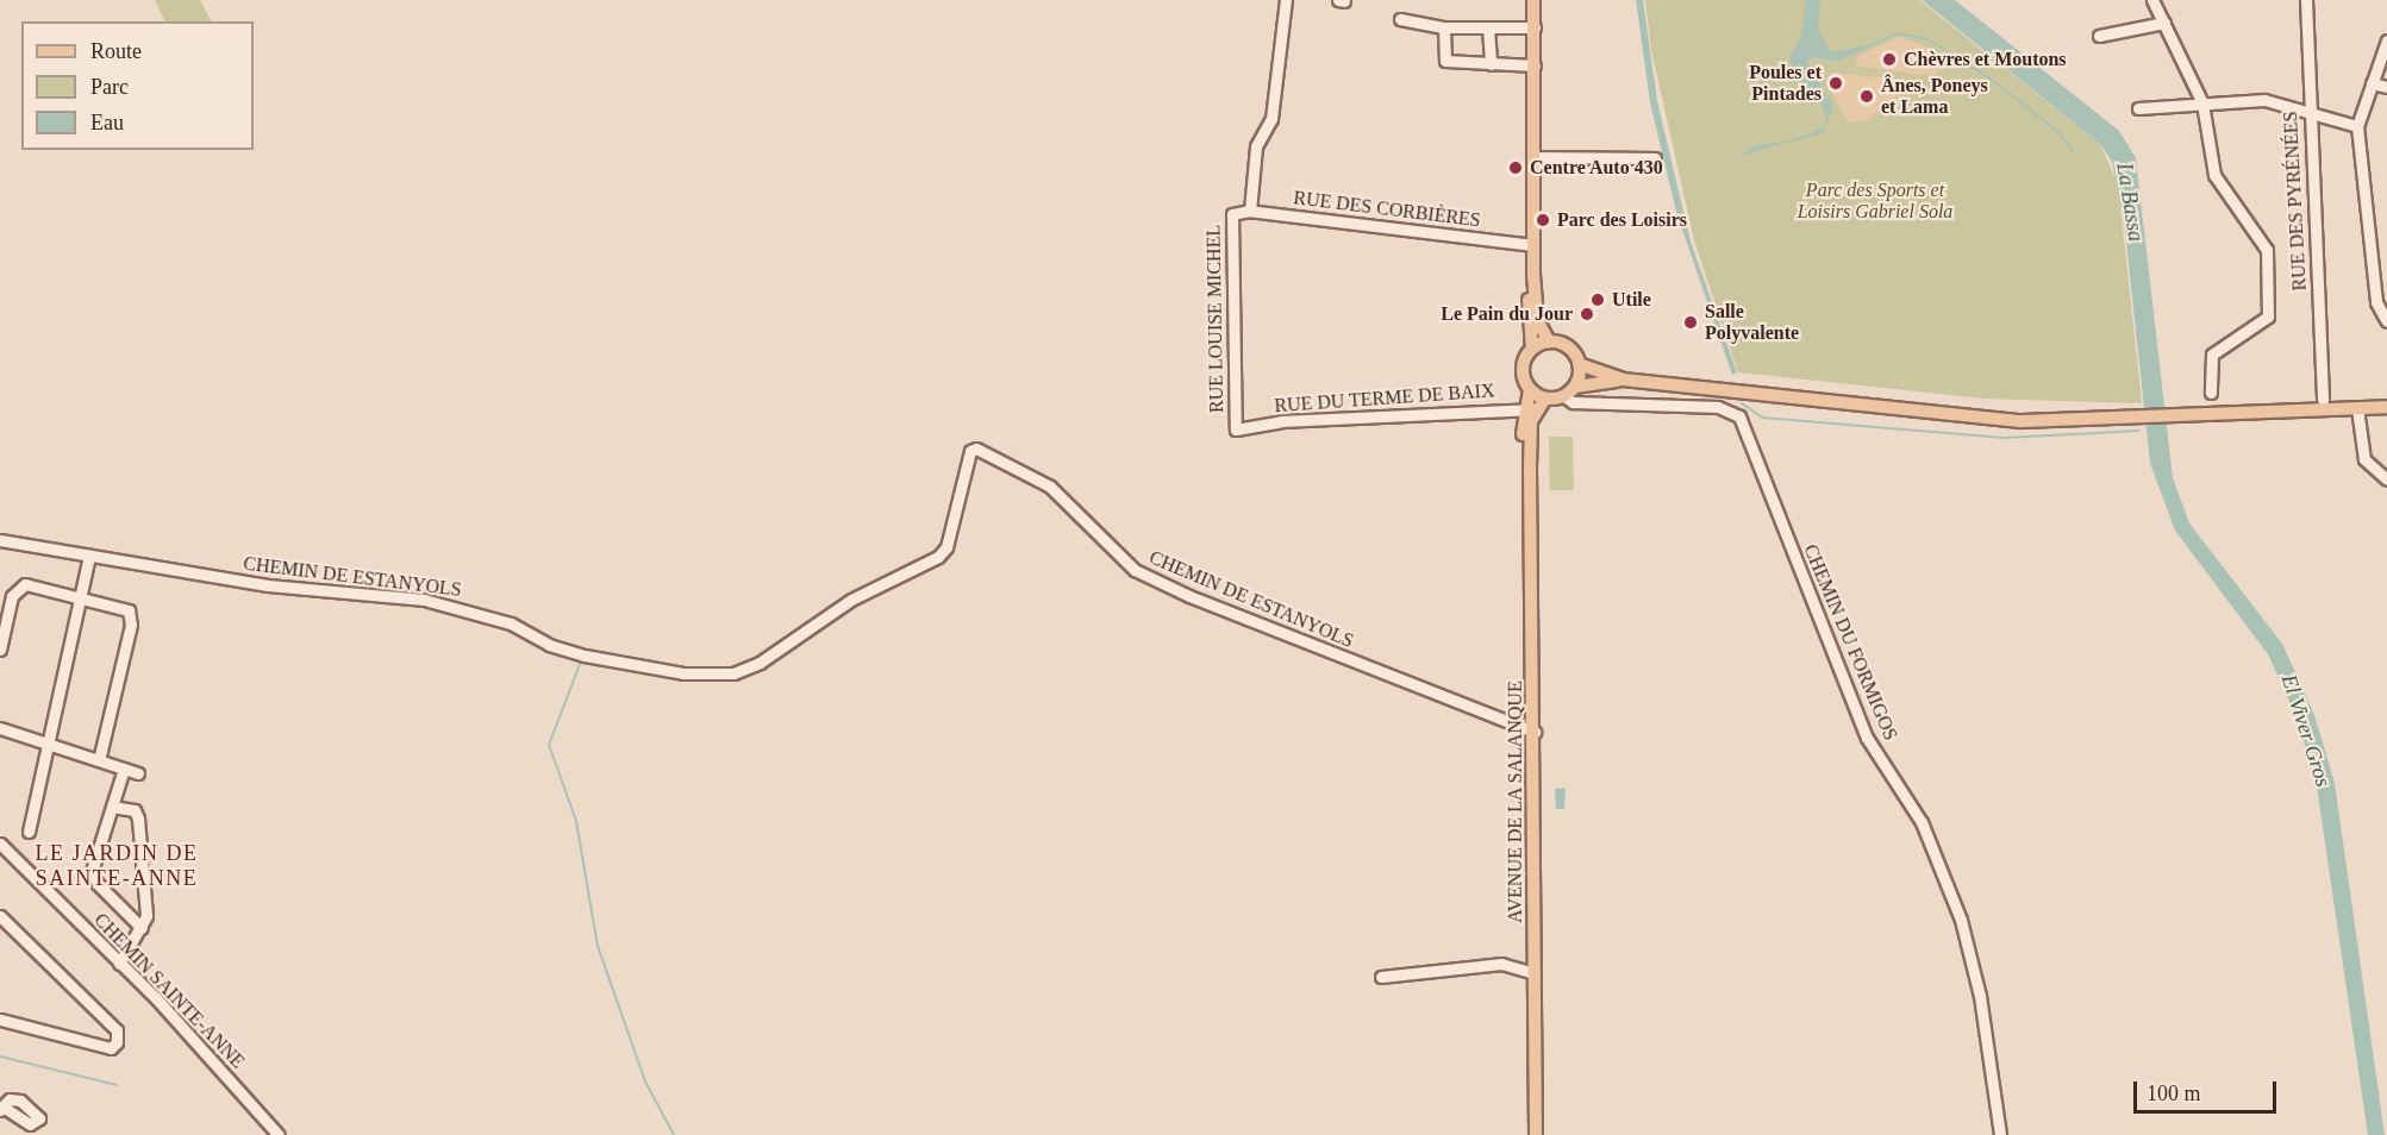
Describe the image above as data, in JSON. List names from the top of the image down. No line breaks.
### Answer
{"streets":{"main road":["AVENUE DE LA SALANQUE"],"street":["RUE DES PYRÉNÉES","RUE DES CORBIÈRES","RUE LOUISE MICHEL","RUE DU TERME DE BAIX","CHEMIN DE ESTANYOLS","CHEMIN DU FORMIGOS","CHEMIN SAINTE-ANNE"]},"crossings":[["RUE DES CORBIÈRES","RUE LOUISE MICHEL"],["RUE LOUISE MICHEL","RUE DU TERME DE BAIX"],["RUE DU TERME DE BAIX","AVENUE DE LA SALANQUE"],["CHEMIN DE ESTANYOLS","AVENUE DE LA SALANQUE"],["CHEMIN DU FORMIGOS","AVENUE DE LA SALANQUE"]],"districts":["LE JARDIN DE SAINTE-ANNE"],"water":["La Bassa","El Viver Gros"],"parks":["Parc des Sports et Loisirs Gabriel Sola"],"places":["Chèvres et Moutons","Poules et Pintades","Ânes, Poneys et Lama","Centre Auto 430","Parc des Loisirs","Utile","Le Pain du Jour","Salle Polyvalente"],"legend":["Route","Parc","Eau"],"scale_bar":"100 m"}
